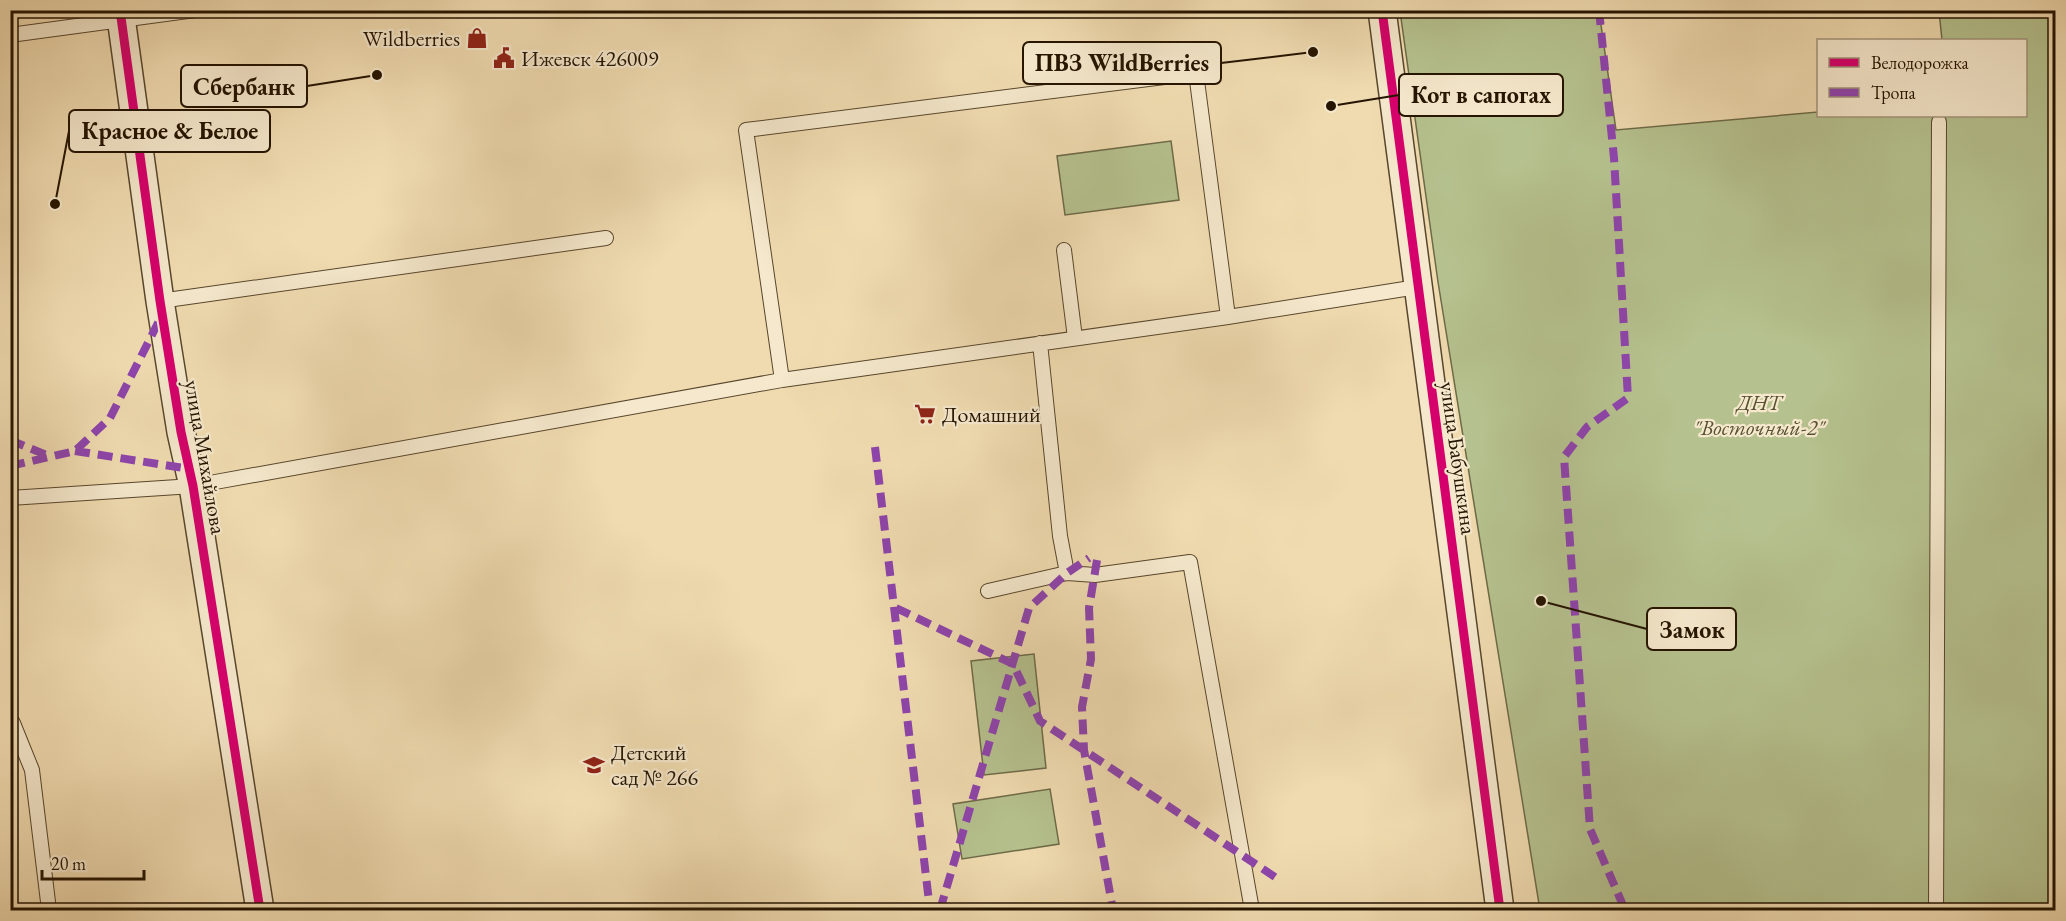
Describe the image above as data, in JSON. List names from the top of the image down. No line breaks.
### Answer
{"streets":{"street":["улица Михайлова","улица Бабушкина"]},"parks":["ДНТ \"Восточный-2\""],"places":{"shop":["Wildberries"],"other":["ПВЗ WildBerries","Сбербанк","Кот в сапогах","Красное & Белое","Замок"],"public building":["Ижевск 426009"],"supermarket":["Домашний"],"school or university":["Детский сад № 266"]},"legend":["Велодорожка","Тропа"],"scale_bar":"20 m"}
